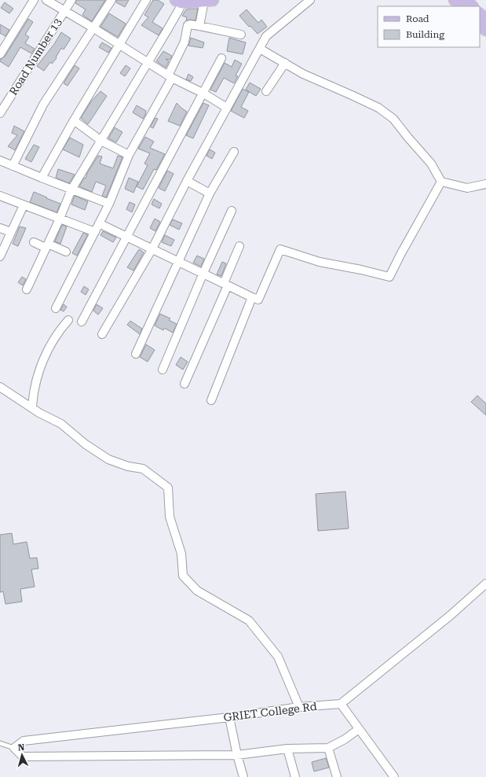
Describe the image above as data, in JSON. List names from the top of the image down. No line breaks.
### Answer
{"streets":{"street":["Road Number 13","GRIET College Rd"]},"legend":["Road","Building"],"north":"top"}
